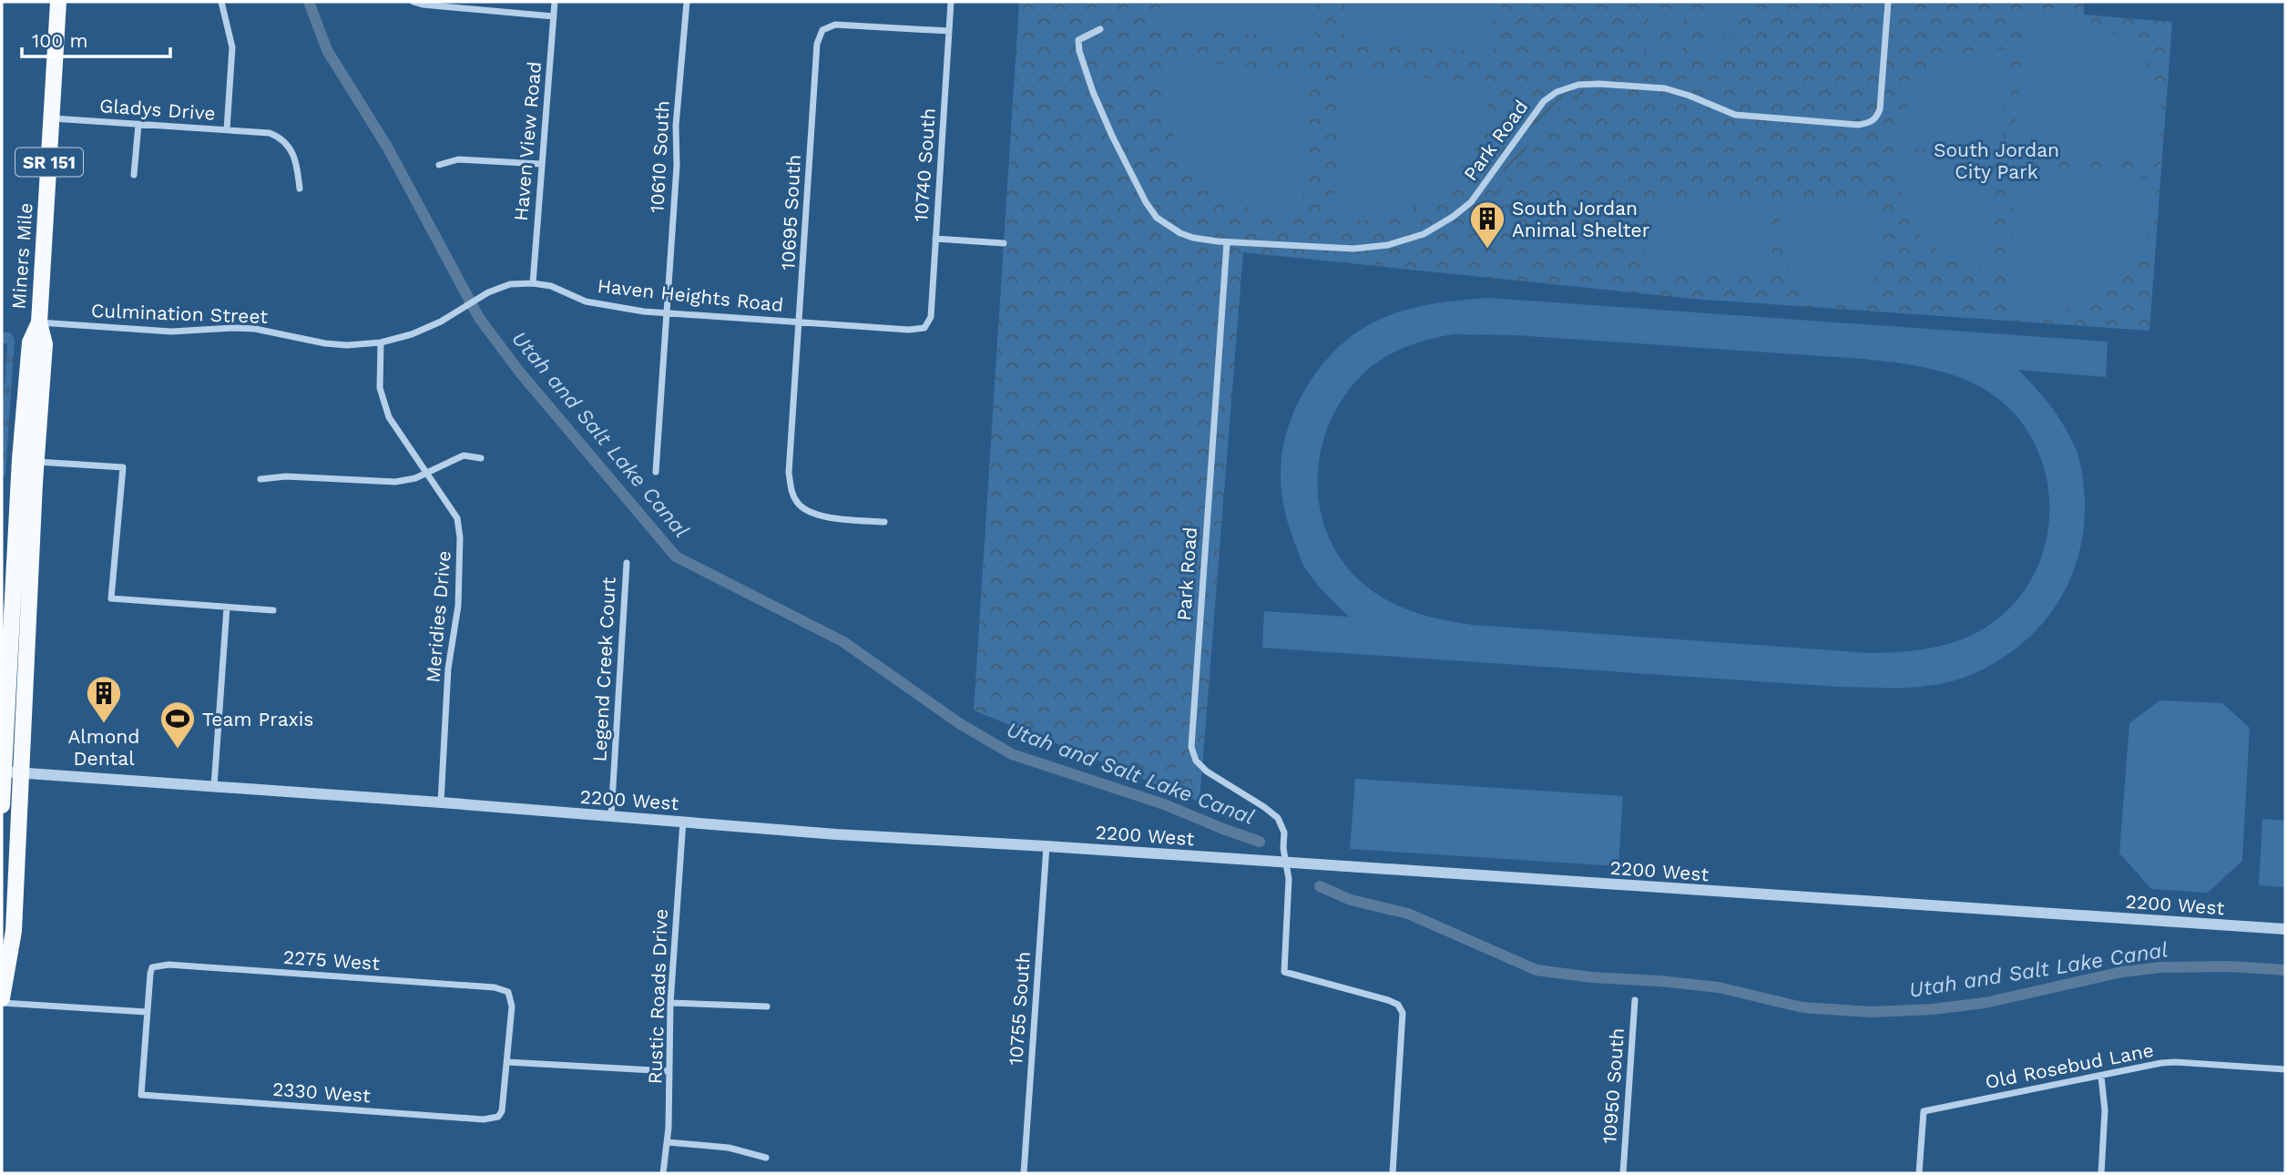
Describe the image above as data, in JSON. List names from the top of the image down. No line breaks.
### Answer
{"streets":{"main road":["SR 151","Miners Mile"],"street":["Gladys Drive","Park Road","Haven View Road","10610 South","10740 South","10695 South","Haven Heights Road","Culmination Street","Meridies Drive","Legend Creek Court","2200 West","2275 West","Rustic Roads Drive","10755 South","Old Rosebud Lane","10950 South","2330 West"]},"crossings":[["Gladys Drive","Miners Mile"],["Park Road","2200 West"],["Haven View Road","Haven Heights Road"],["10610 South","Haven Heights Road"],["SR 151","Miners Mile"],["SR 151","2200 West"],["10740 South","10695 South"],["10740 South","Haven Heights Road"],["10695 South","Haven Heights Road"],["Miners Mile","Culmination Street"],["Miners Mile","2200 West"],["Haven Heights Road","Culmination Street"],["Culmination Street","Meridies Drive"],["Meridies Drive","2200 West"],["Legend Creek Court","2200 West"],["2200 West","Rustic Roads Drive"],["2200 West","10755 South"],["2275 West","2330 West"]],"water":["Utah and Salt Lake Canal"],"parks":["South Jordan City Park"],"places":{"building":["South Jordan Animal Shelter","Almond Dental"],"sports":["Team Praxis"]},"scale_bar":"100 m"}
